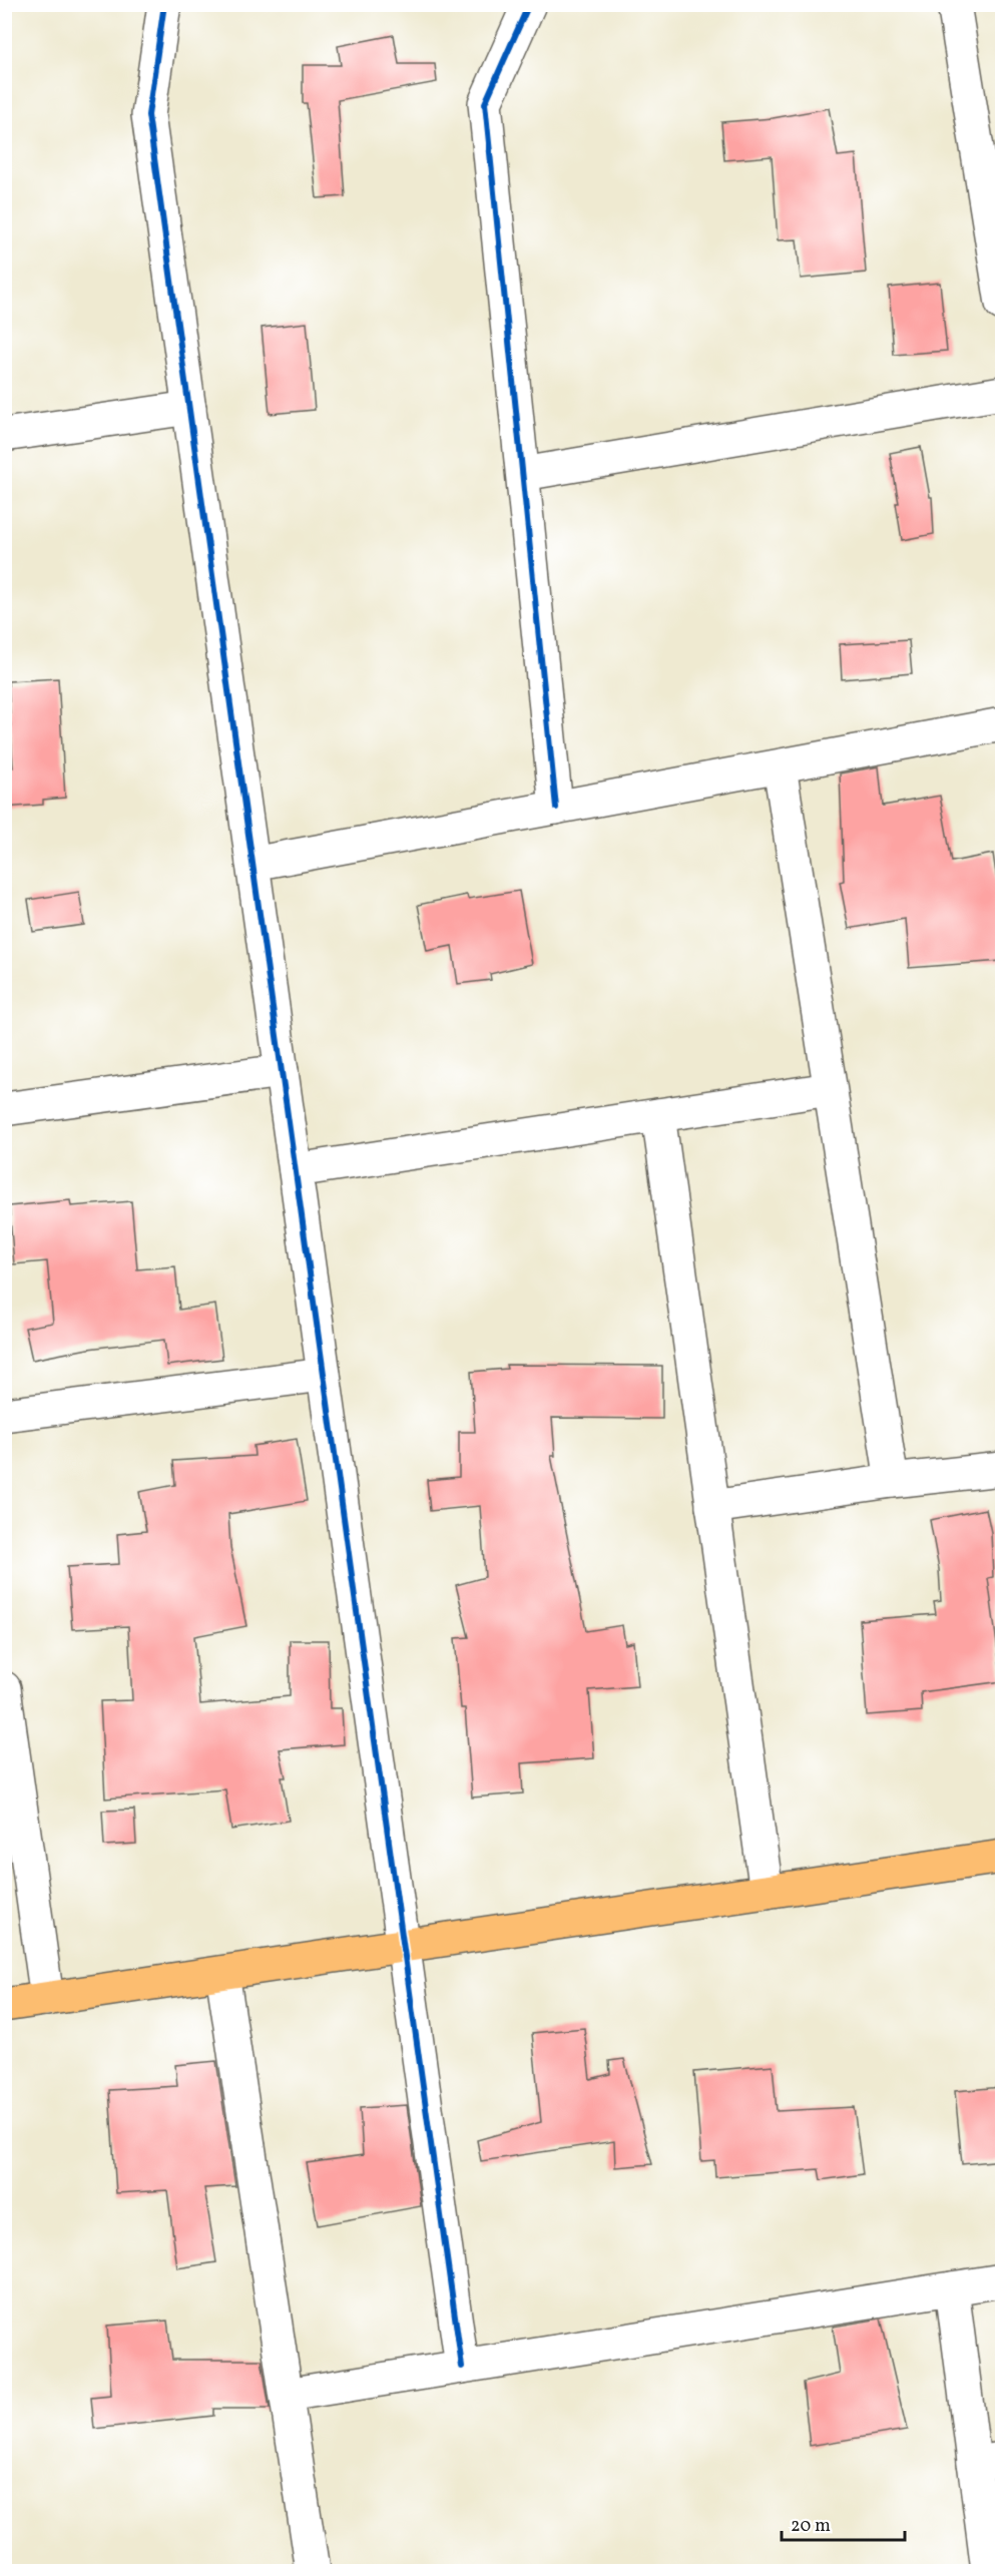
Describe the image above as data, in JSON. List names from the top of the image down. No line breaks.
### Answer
{"scale_bar":"20 m"}
